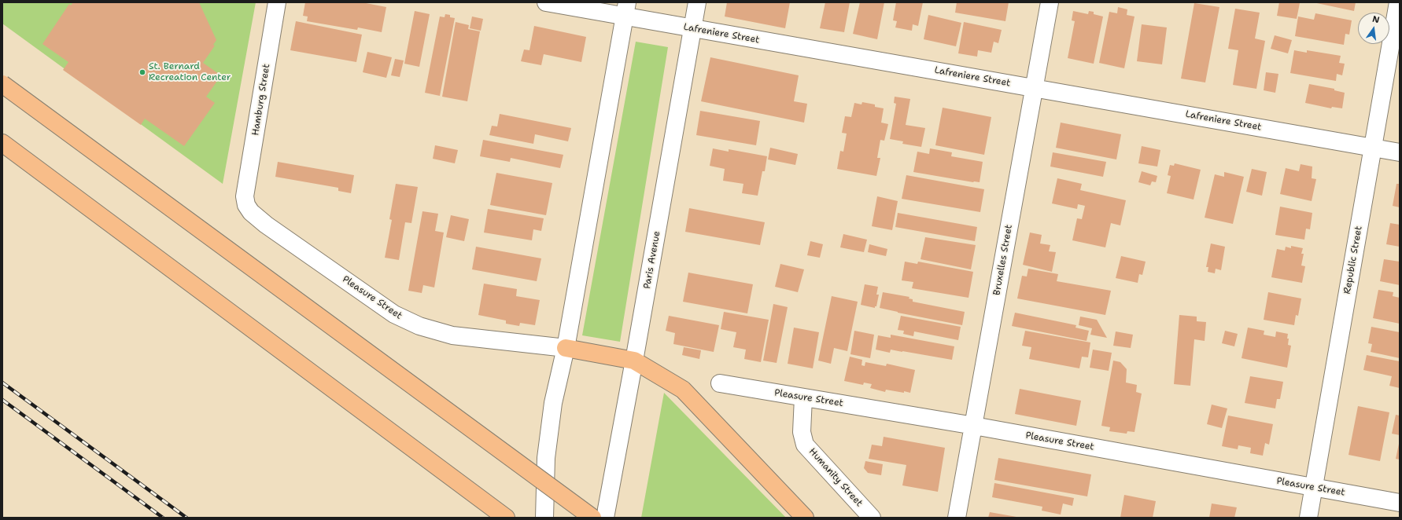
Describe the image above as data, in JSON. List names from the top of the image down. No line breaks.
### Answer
{"streets":{"street":["Lafreniere Street","Hamburg Street","Paris Avenue","Bruxelles Street","Republic Street","Pleasure Street","Humanity Street"]},"crossings":[["Lafreniere Street","Paris Avenue"],["Lafreniere Street","Bruxelles Street"],["Lafreniere Street","Republic Street"],["Hamburg Street","Pleasure Street"],["Bruxelles Street","Pleasure Street"],["Republic Street","Pleasure Street"],["Pleasure Street","Humanity Street"]],"places":["St. Bernard Recreation Center"],"north":"top"}
